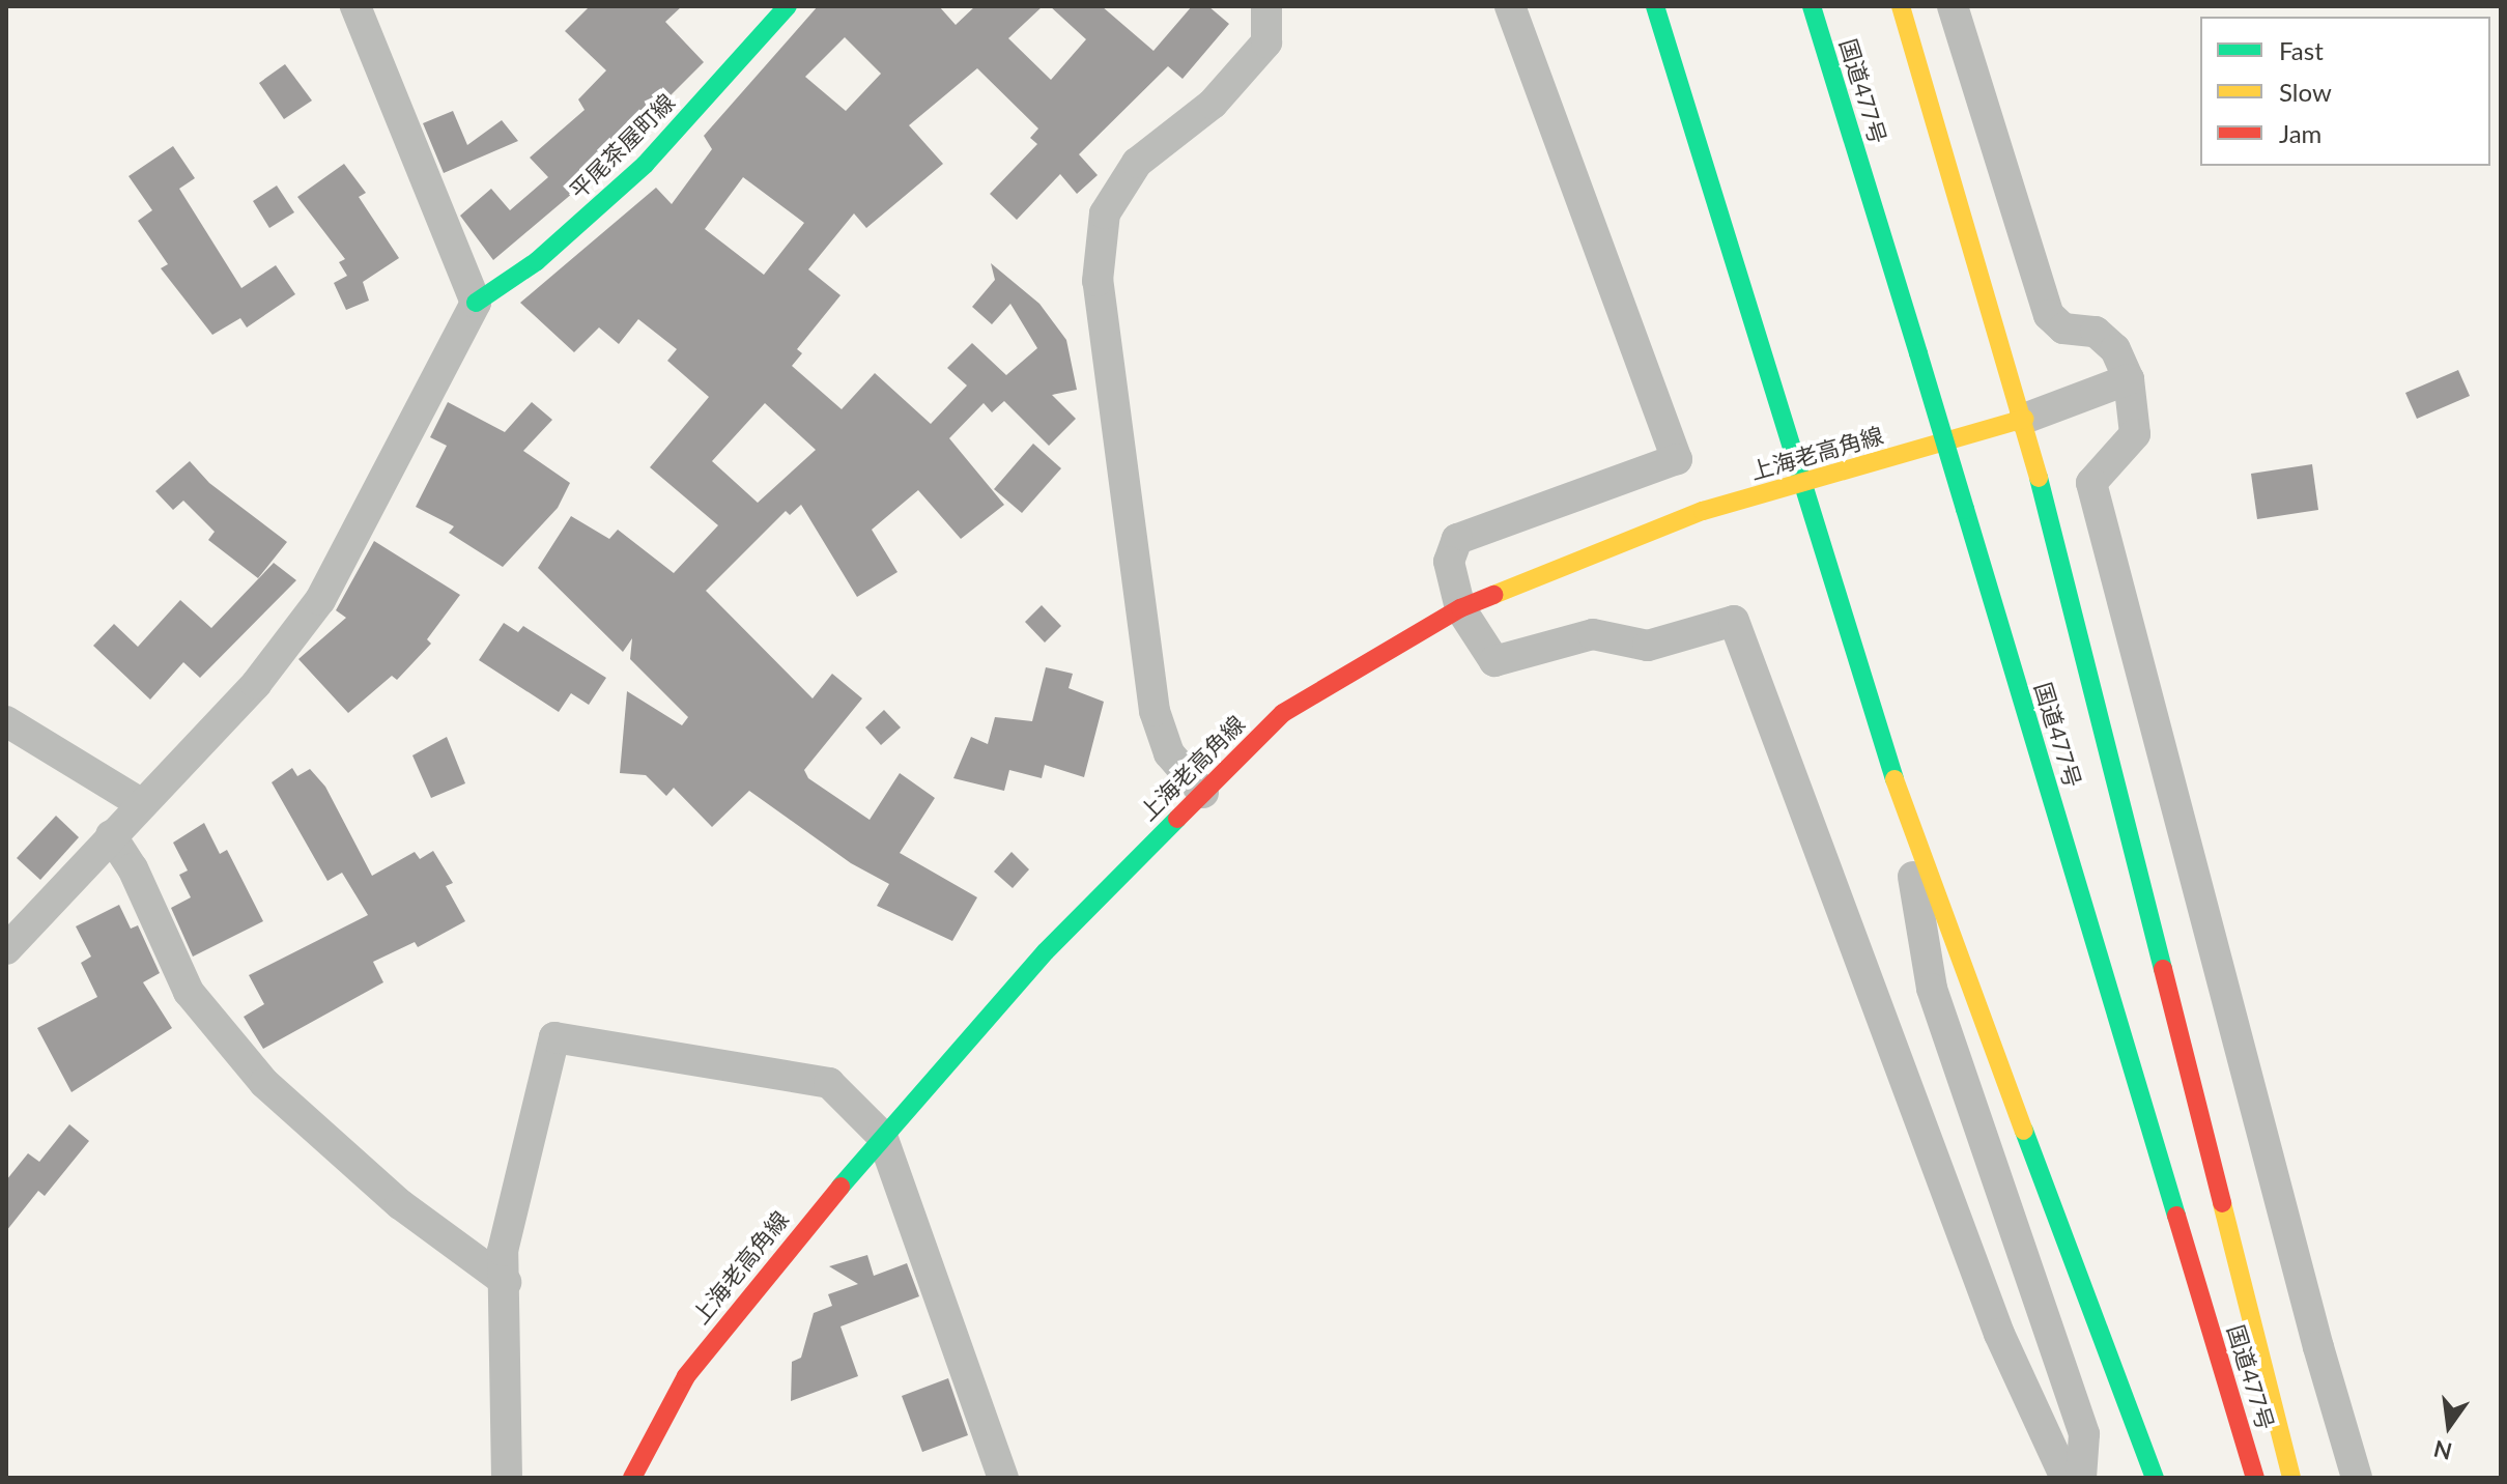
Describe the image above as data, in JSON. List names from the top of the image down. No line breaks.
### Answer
{"streets":{"main road":["国道477号","平尾茶屋町線","上海老高角線"]},"legend":["Fast","Slow","Jam"],"north":"bottom"}
